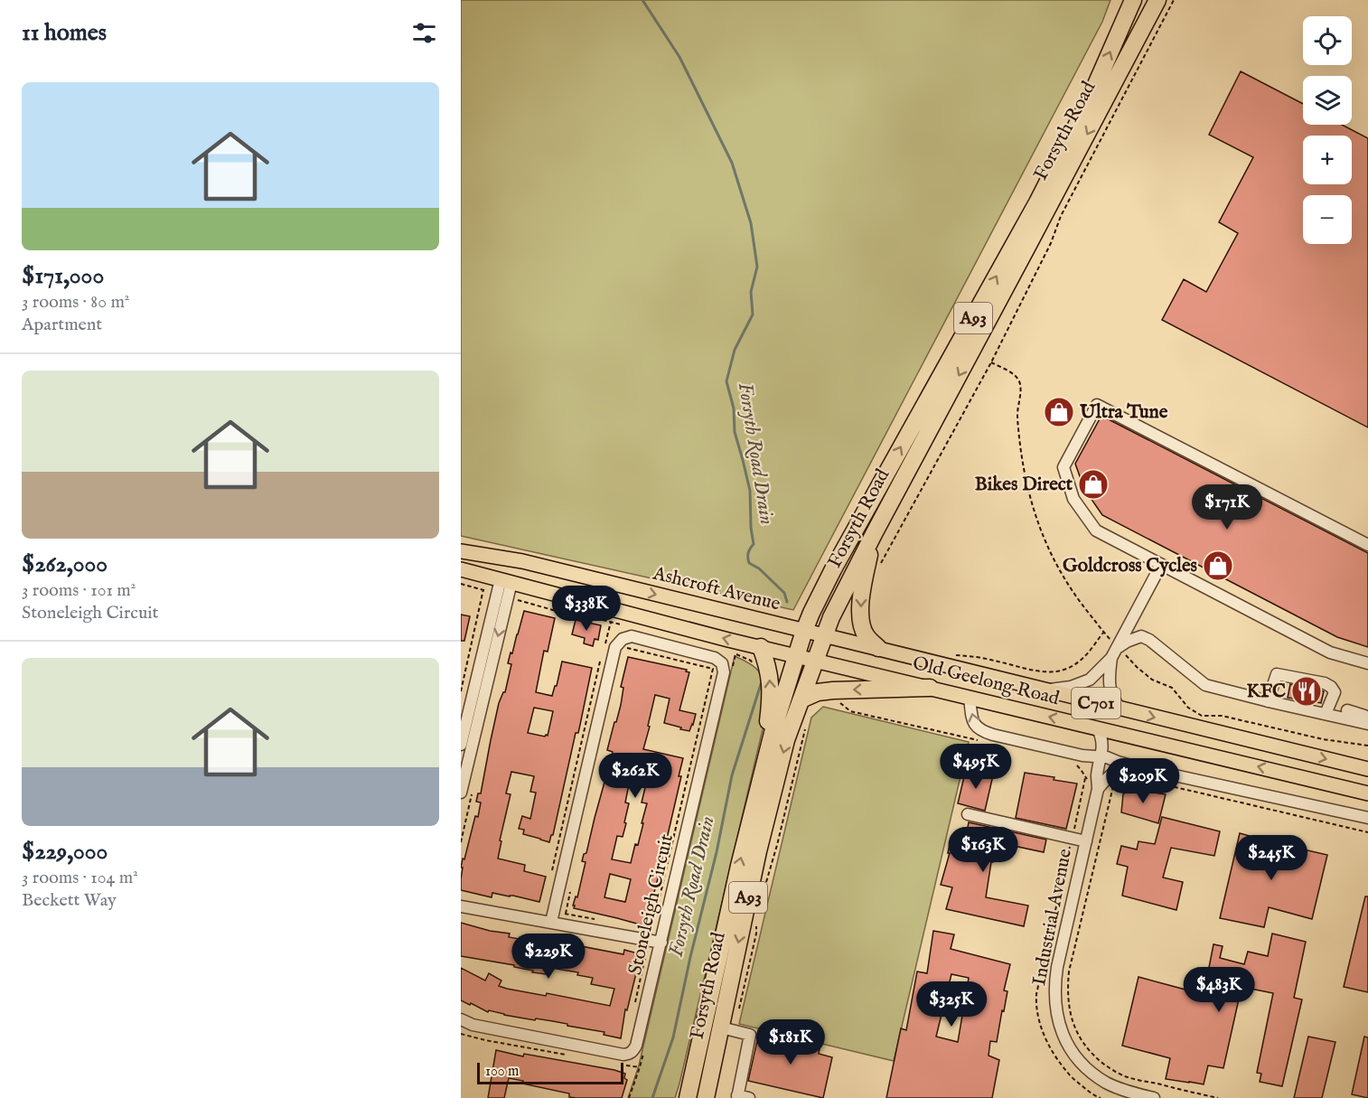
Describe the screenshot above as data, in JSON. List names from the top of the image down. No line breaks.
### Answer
{"streets":{"highway":["Forsyth Road","A93"],"main road":["Ashcroft Avenue","Old Geelong Road","C701"],"street":["Stoneleigh Circuit","Industrial Avenue"]},"crossings":[["Forsyth Road","Ashcroft Avenue"],["Forsyth Road","Old Geelong Road"],["Forsyth Road","C701"],["Ashcroft Avenue","C701"],["Old Geelong Road","C701"],["Old Geelong Road","Industrial Avenue"]],"water":["Forsyth Road Drain"],"places":{"shop":["Ultra Tune","Bikes Direct","Goldcross Cycles"],"restaurant":["KFC"]},"scale_bar":"100 m","page":{"heading":"11 homes","map_buttons":["+","−"],"list":[{"name":"$171,000","note":"3 rooms · 80 m² · Apartment"},{"name":"$262,000","note":"3 rooms · 101 m² · Stoneleigh Circuit"},{"name":"$229,000","note":"3 rooms · 104 m² · Beckett Way"}],"price":["$171K","$338K","$495K","$262K","$209K","$163K","$245K","$229K","$483K","$325K","$181K"],"scale":"100 m"}}
